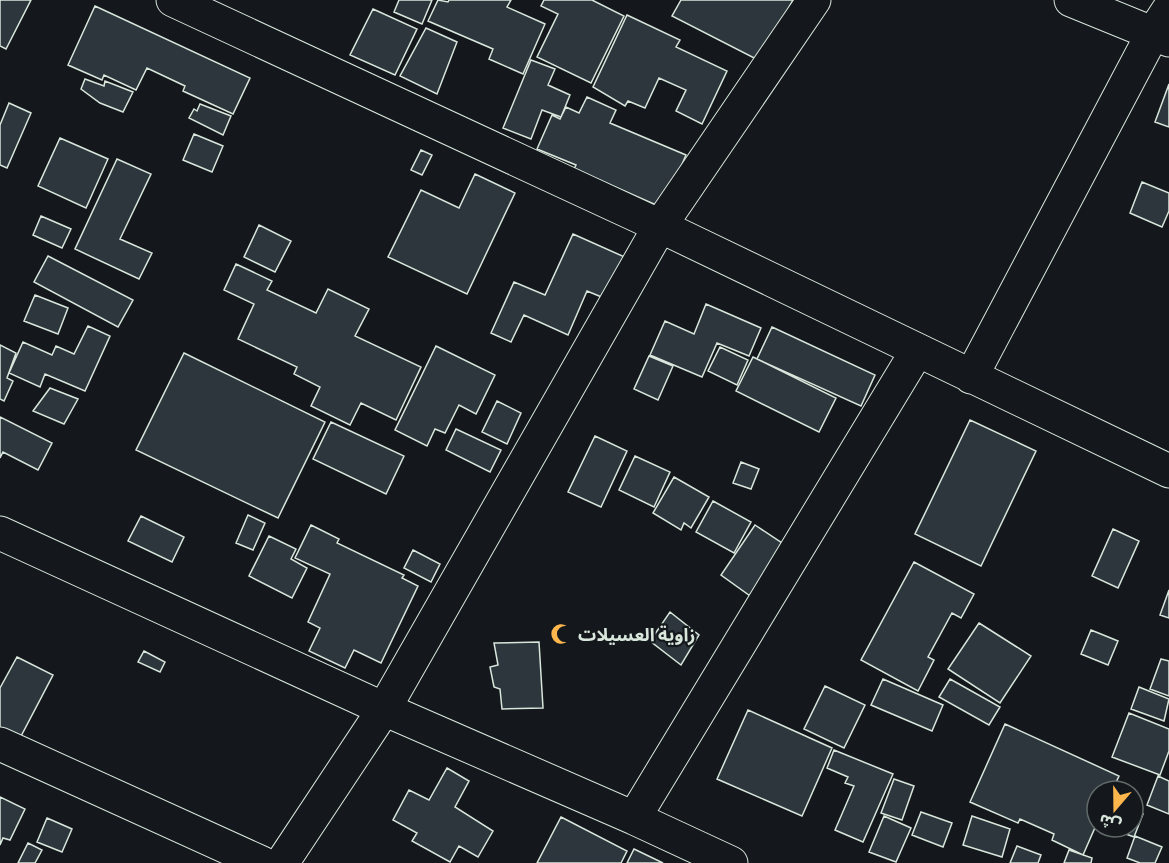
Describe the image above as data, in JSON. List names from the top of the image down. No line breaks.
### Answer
{"places":{"mosque":["زاوية العسيلات"]},"north":"bottom"}
